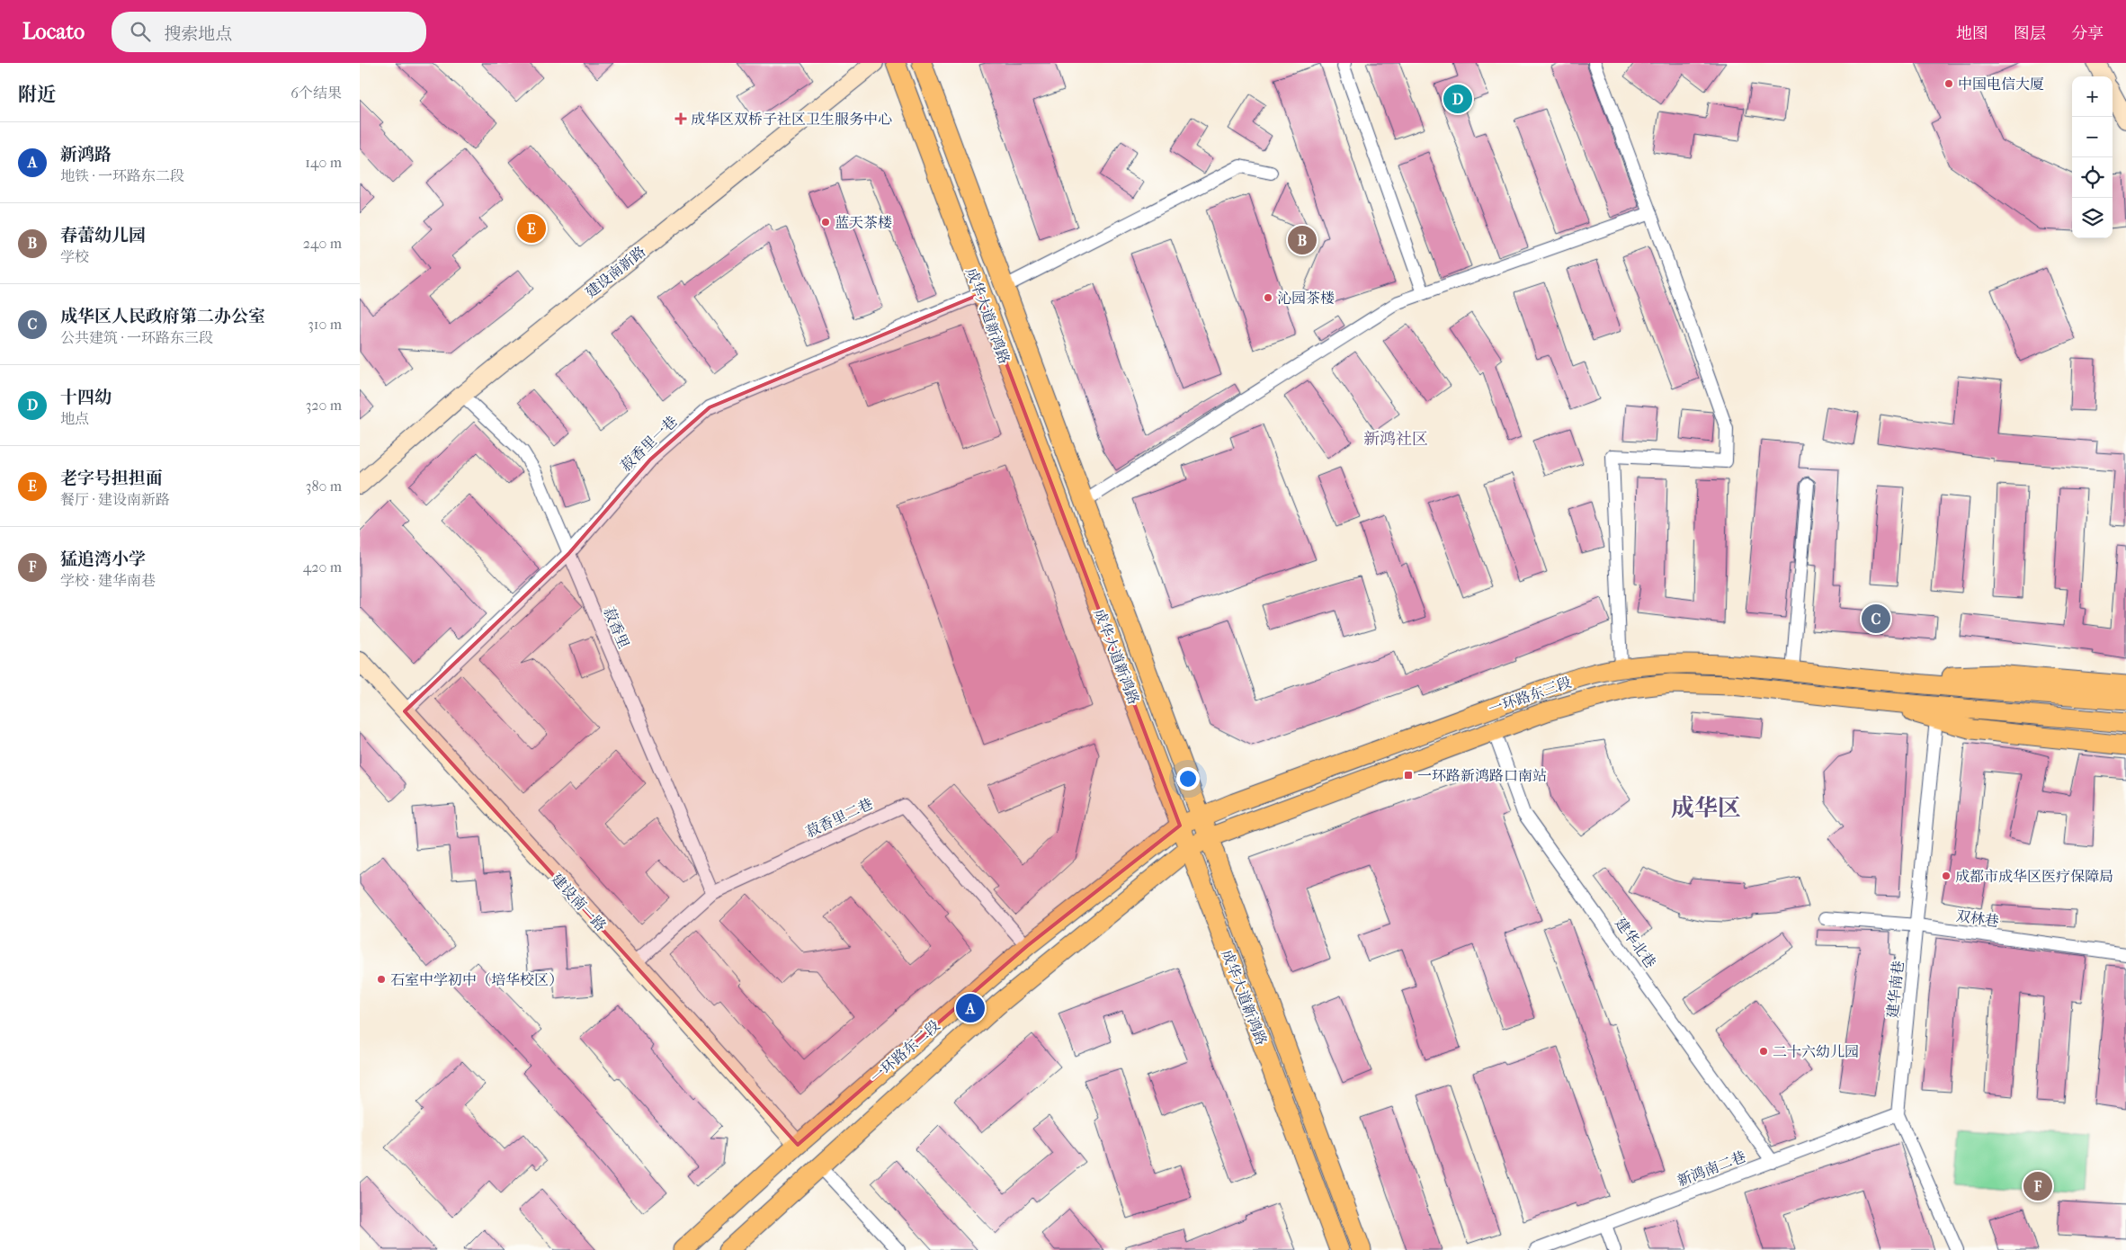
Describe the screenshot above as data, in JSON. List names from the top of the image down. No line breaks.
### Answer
{"streets":{"main road":["成华大道新鸿路","一环路东三段","一环路东二段"],"street":["建设南新路","菽香里一巷","菽香里","菽香里二巷","建设南一路","双林巷","建华北巷","建华南巷","新鸿南二巷"]},"crossings":[["建设南新路","菽香里"],["成华大道新鸿路","菽香里一巷"],["成华大道新鸿路","一环路东三段"],["成华大道新鸿路","一环路东二段"],["菽香里一巷","菽香里"],["菽香里一巷","建设南一路"],["菽香里","菽香里二巷"],["一环路东三段","建华北巷"],["一环路东三段","一环路东二段"],["菽香里二巷","建设南一路"],["菽香里二巷","一环路东二段"],["建设南一路","一环路东二段"],["双林巷","建华南巷"],["建华北巷","新鸿南二巷"],["建华南巷","新鸿南二巷"]],"districts":["新鸿社区","成华区"],"places":{"other":["中国电信大厦","蓝天茶楼","沁园茶楼","成都市成华区医疗保障局","石室中学初中（培华校区）","二十六幼儿园"],"health":["成华区双桥子社区卫生服务中心"],"transit":["一环路新鸿路口南站"]},"page":{"header":"Locato","search":"搜索地点","nav":["地图","图层","分享"],"heading":["附近","6个结果"],"map_buttons":["+","−"],"pins":["D","E","B","C","A","F"],"list":[{"mark":"A","name":"新鸿路","note":"地铁 · 一环路东二段","value":"140 m"},{"mark":"B","name":"春蕾幼儿园","note":"学校","value":"240 m"},{"mark":"C","name":"成华区人民政府第二办公室","note":"公共建筑 · 一环路东三段","value":"310 m"},{"mark":"D","name":"十四幼","note":"地点","value":"320 m"},{"mark":"E","name":"老字号担担面","note":"餐厅 · 建设南新路","value":"380 m"},{"mark":"F","name":"猛追湾小学","note":"学校 · 建华南巷","value":"420 m"}]}}
